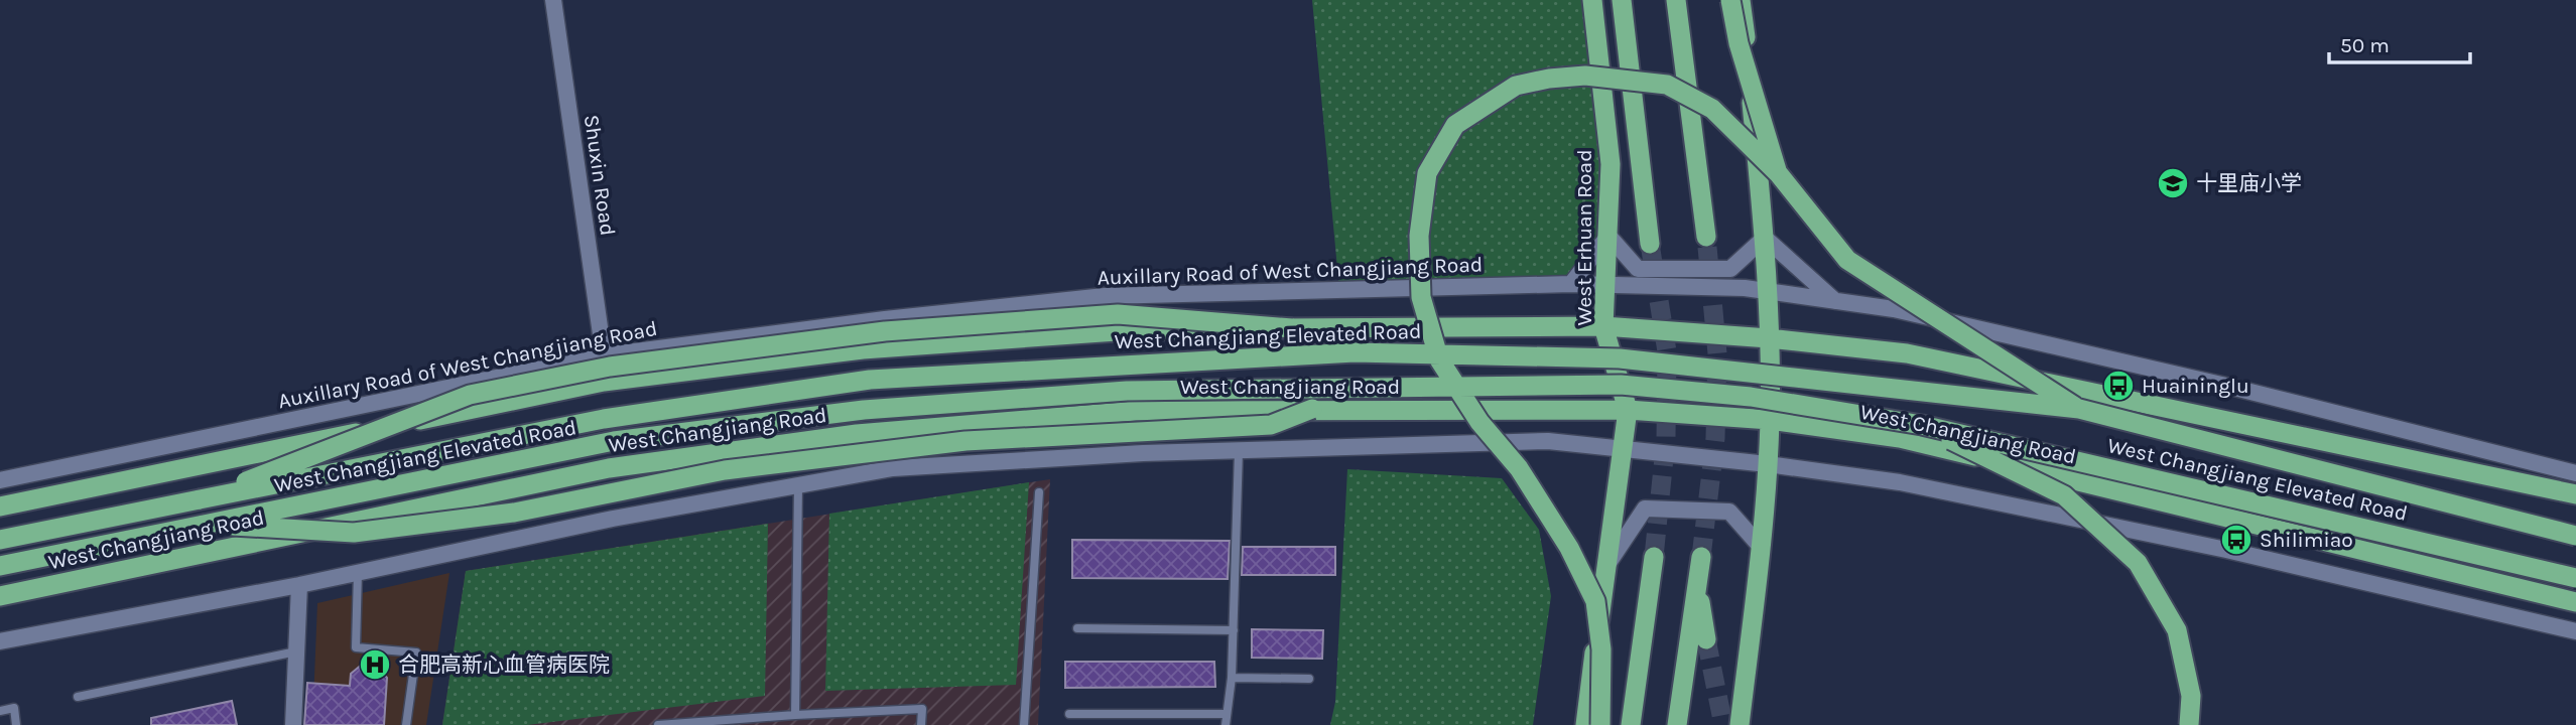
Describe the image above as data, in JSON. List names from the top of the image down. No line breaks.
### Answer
{"streets":{"highway":["West Erhuan Road","West Changjiang Elevated Road","West Changjiang Road"],"street":["Shuxin Road","Auxillary Road of West Changjiang Road"]},"crossings":[["Shuxin Road","Auxillary Road of West Changjiang Road"],["West Erhuan Road","Auxillary Road of West Changjiang Road"],["West Erhuan Road","West Changjiang Road"]],"places":{"school or university":["十里庙小学"],"bus stop":["Huaininglu","Shilimiao"],"hospital":["合肥高新心血管病医院"]},"scale_bar":"50 m"}
